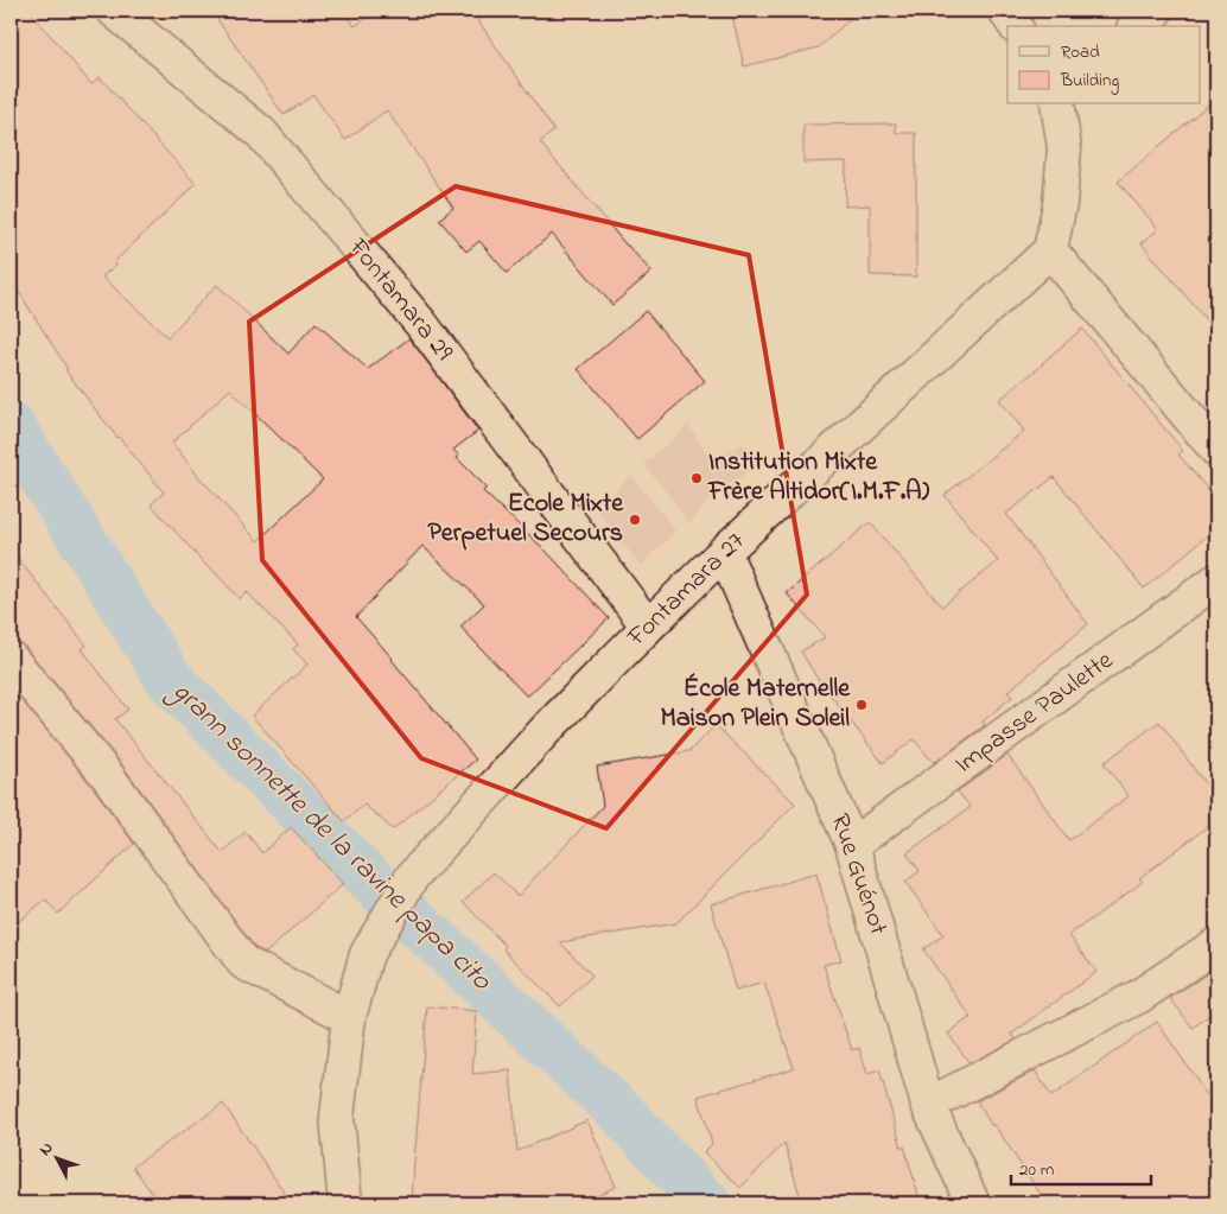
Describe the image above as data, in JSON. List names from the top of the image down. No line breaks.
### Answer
{"streets":{"street":["Fontamara 29","Fontamara 27","Impasse Paulette","Rue Guénot"]},"crossings":[["Fontamara 29","Fontamara 27"],["Fontamara 27","Rue Guénot"],["Impasse Paulette","Rue Guénot"]],"water":["grann sonnette de la ravine papa cito"],"places":["Institution Mixte Frère Altidor(I.M.F.A)","Ecole Mixte Perpetuel Secours","École Maternelle Maison Plein Soleil"],"legend":["Road","Building"],"scale_bar":"20 m","north":"top left"}
